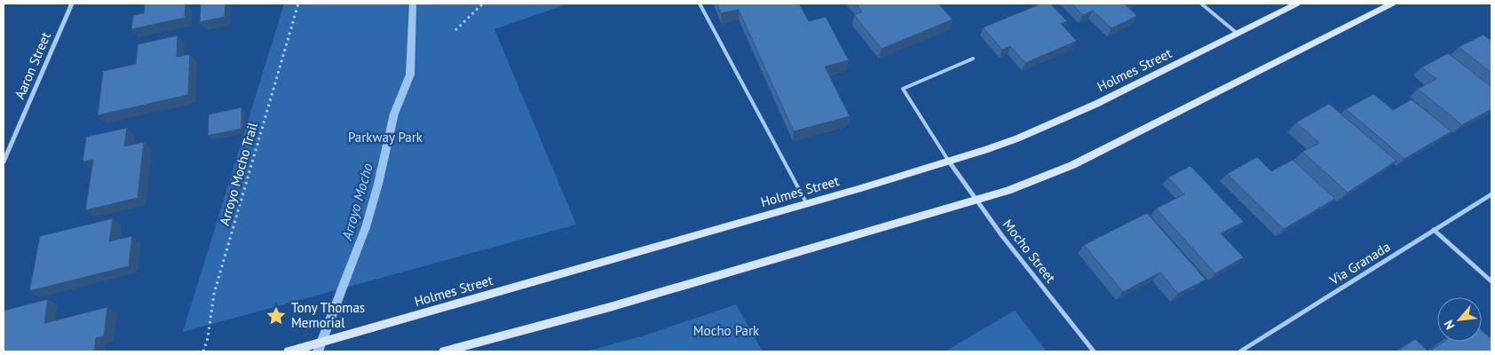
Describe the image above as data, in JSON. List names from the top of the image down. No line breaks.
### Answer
{"streets":{"main road":["Holmes Street"],"street":["Aaron Street","Mocho Street","Via Granada"],"path":["Arroyo Mocho Trail"]},"crossings":[["Holmes Street","Mocho Street"]],"water":["Arroyo Mocho"],"parks":["Parkway Park","Mocho Park"],"places":{"place":["Tony Thomas Memorial"]},"north":"bottom left"}
